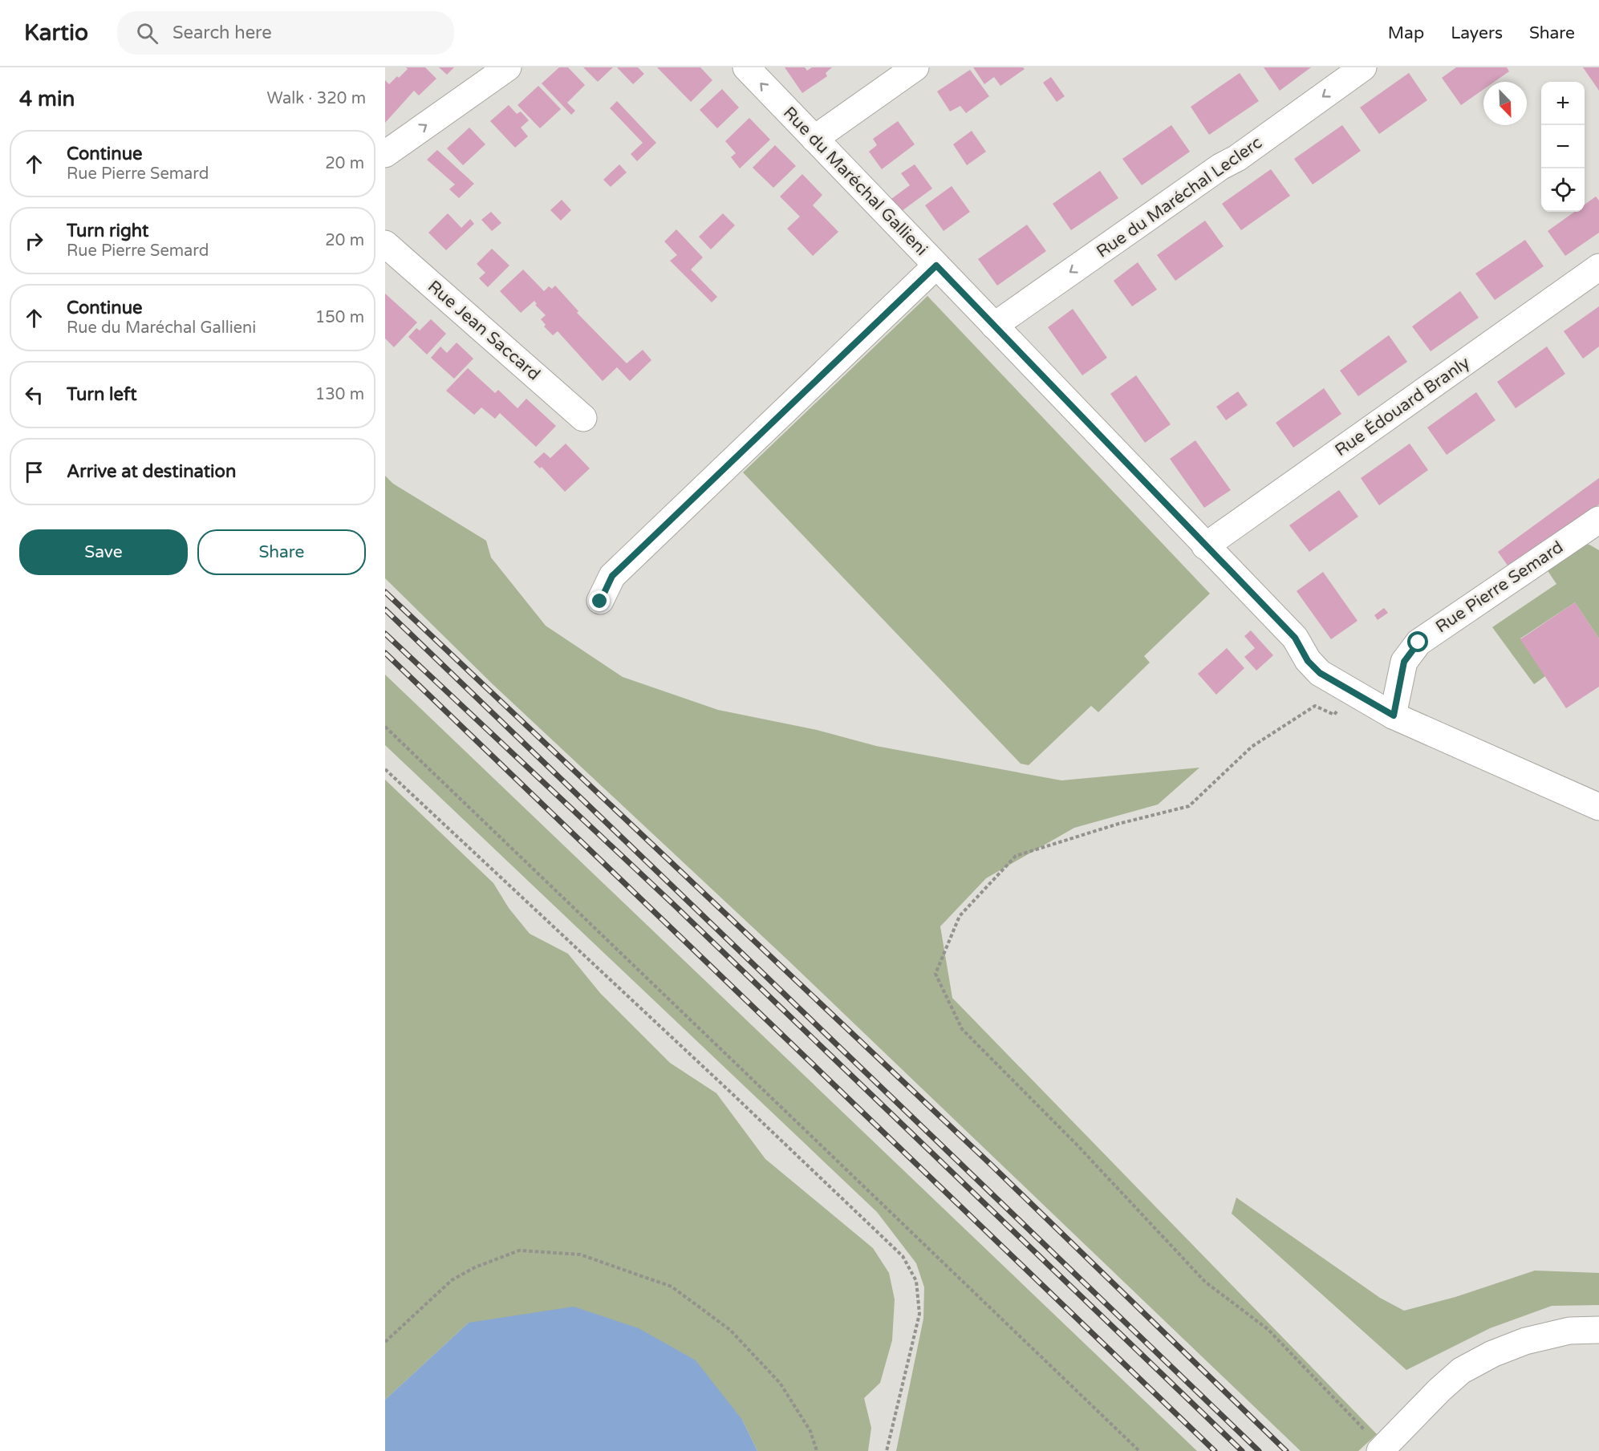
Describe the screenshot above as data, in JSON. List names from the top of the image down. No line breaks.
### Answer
{"streets":{"street":["Rue du Maréchal Gallieni","Rue du Maréchal Leclerc","Rue Jean Saccard","Rue Édouard Branly","Rue Pierre Semard"]},"crossings":[["Rue du Maréchal Gallieni","Rue du Maréchal Leclerc"],["Rue du Maréchal Gallieni","Rue Édouard Branly"],["Rue du Maréchal Gallieni","Rue Pierre Semard"]],"one_way":["Rue du Maréchal Leclerc"],"north":"bottom right","page":{"header":"Kartio","search":"Search here","nav":["Map","Layers","Share"],"heading":["4 min","Walk · 320 m"],"map_buttons":["+","−"],"list":[["Continue","Rue Pierre Semard","20 m"],["Turn right","Rue Pierre Semard","20 m"],["Continue","Rue du Maréchal Gallieni","150 m"],["Turn left","130 m"],"Arrive at destination"],"buttons":["Save","Share"]}}
